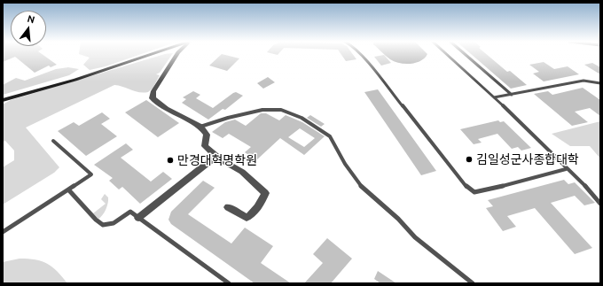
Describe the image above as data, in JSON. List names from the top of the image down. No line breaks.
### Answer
{"places":["김일성군사종합대학","만경대혁명학원"],"north":"top"}
